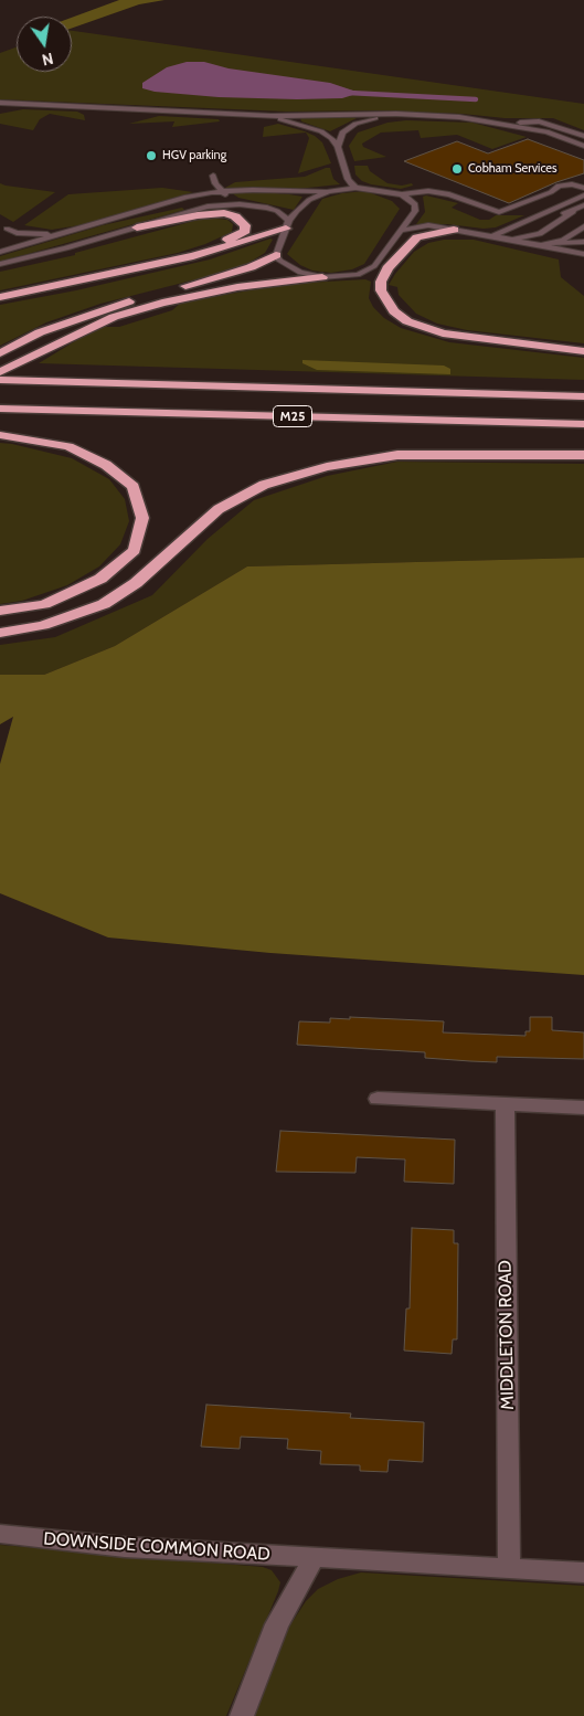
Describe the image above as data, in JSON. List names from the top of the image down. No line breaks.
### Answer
{"streets":{"highway":["M25"],"street":["MIDDLETON ROAD","DOWNSIDE COMMON ROAD"]},"crossings":[["MIDDLETON ROAD","DOWNSIDE COMMON ROAD"]],"places":["HGV parking","Cobham Services"],"north":"bottom"}
